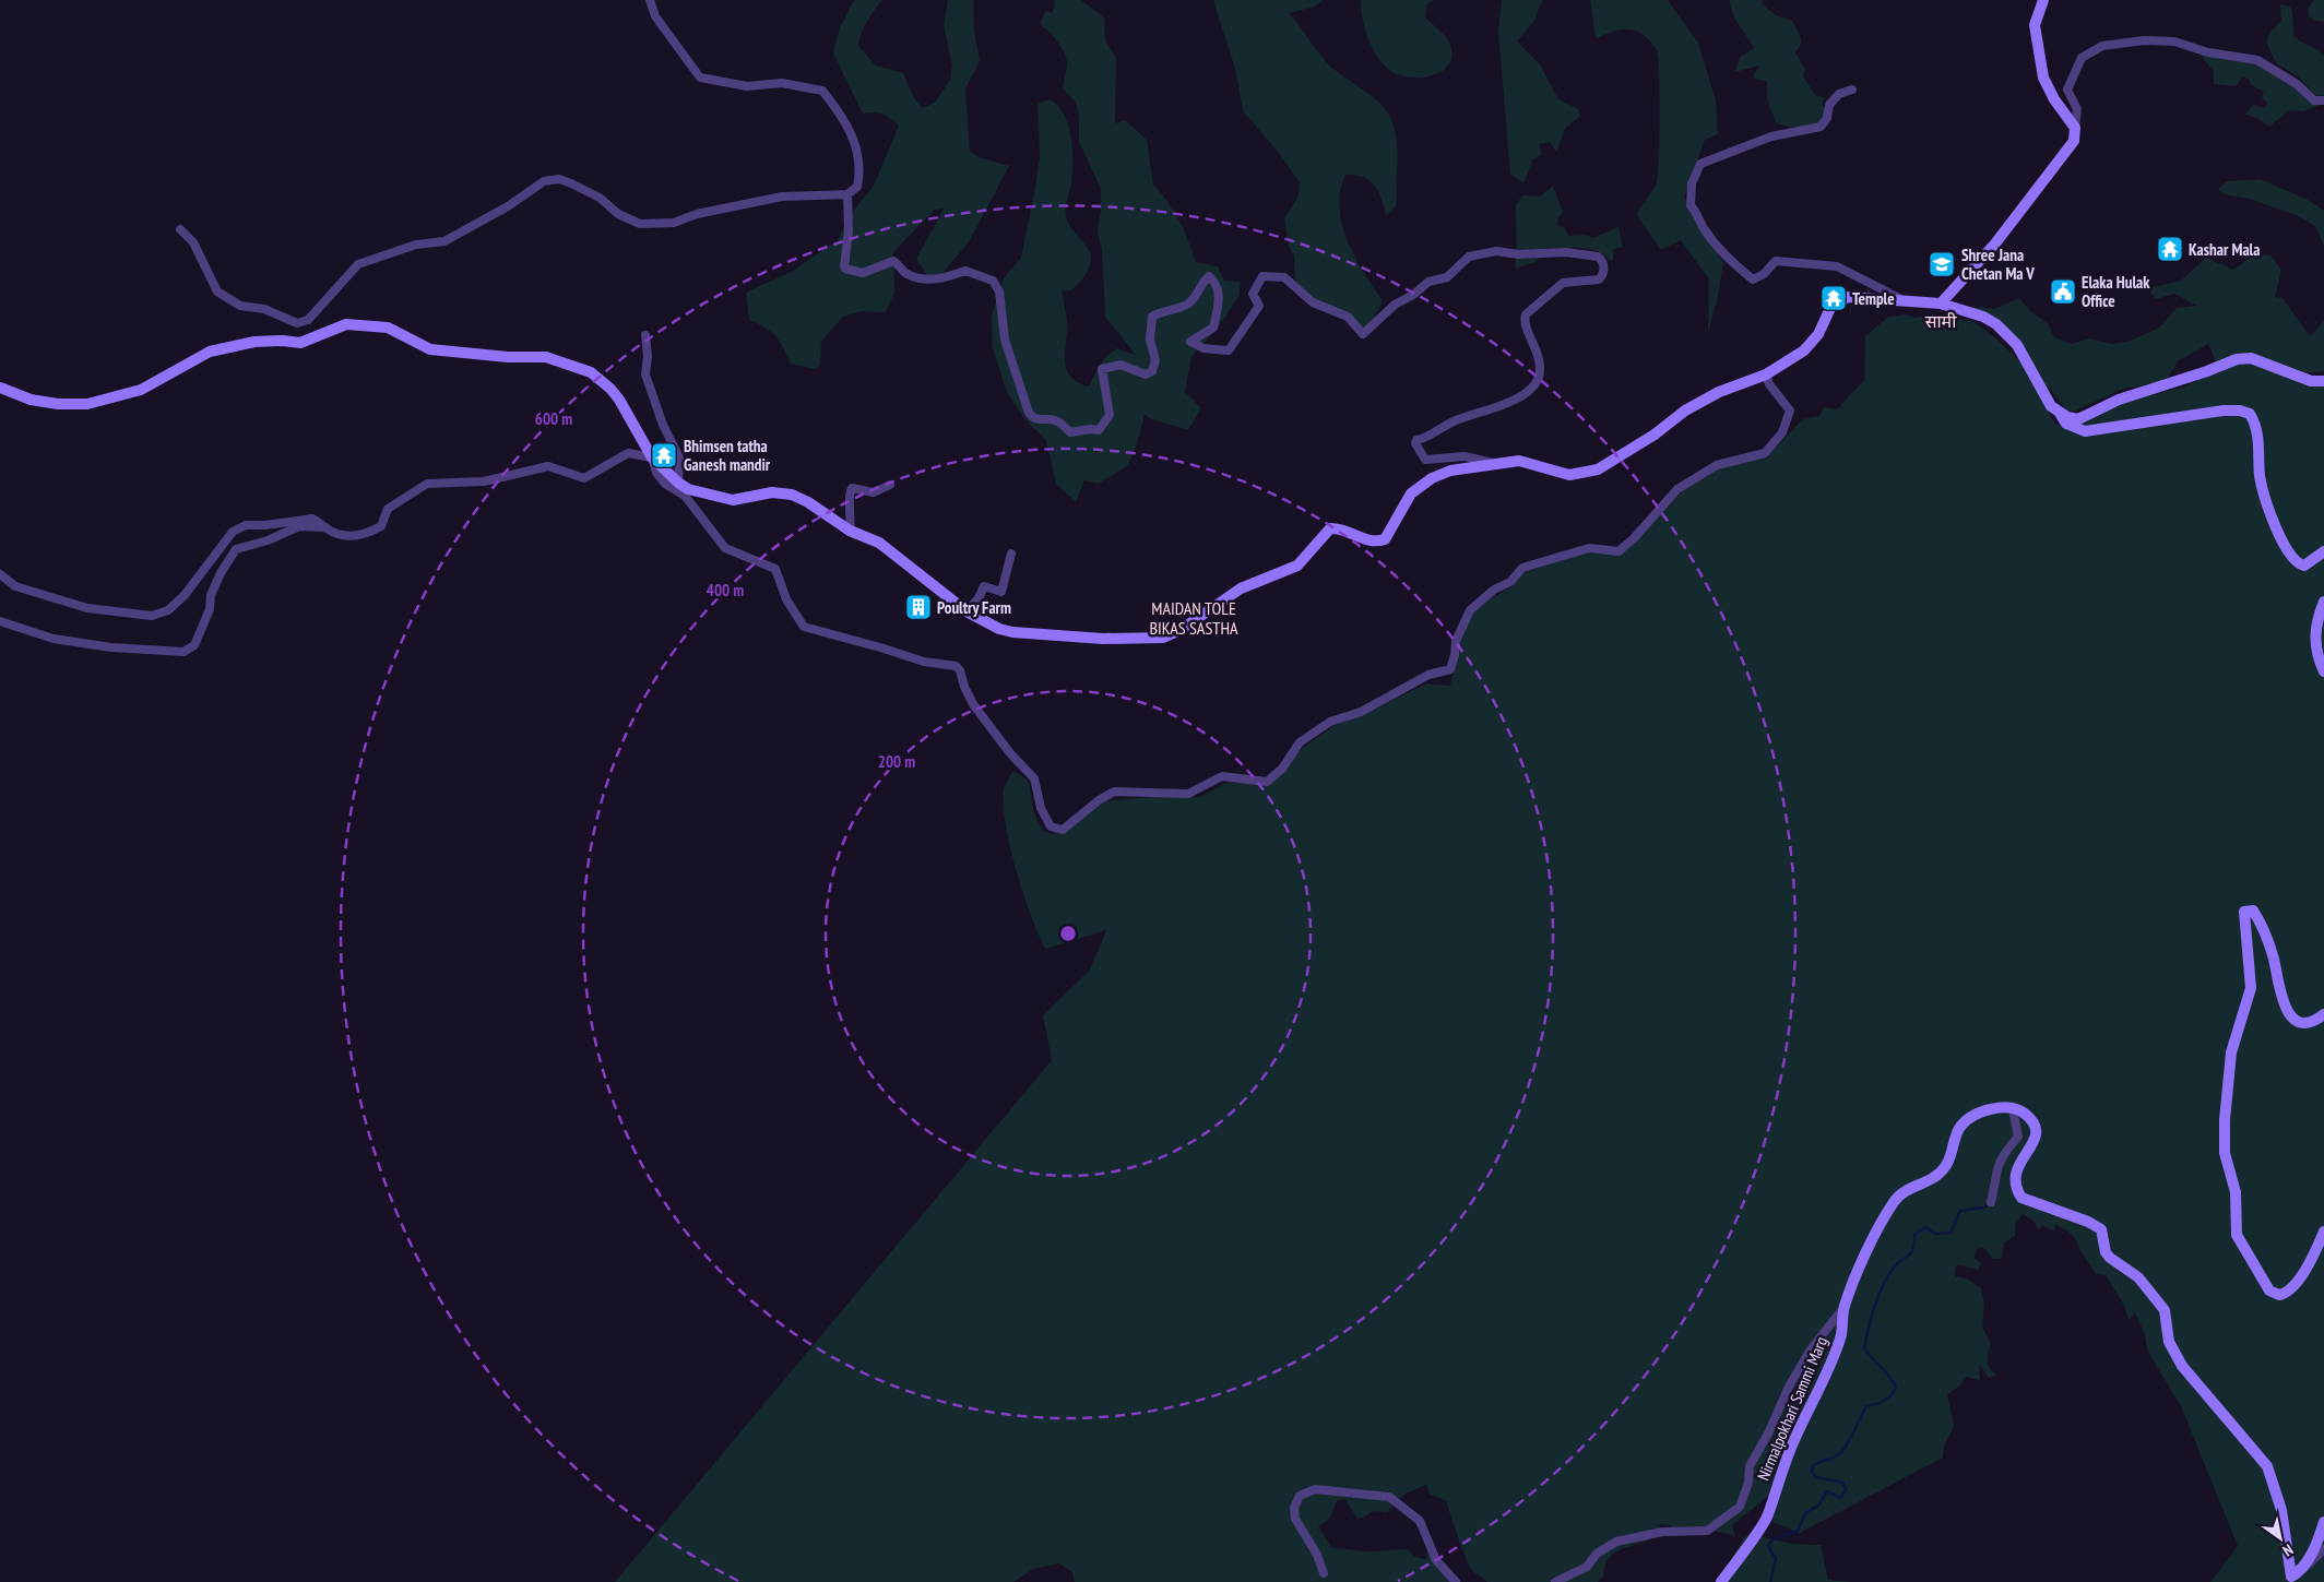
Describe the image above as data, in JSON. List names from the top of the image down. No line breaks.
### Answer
{"streets":{"main road":["Nirmalpokhari Sammi Marg"]},"districts":["सामी","MAIDAN TOLE BIKAS SASTHA"],"places":{"temple":["Kashar Mala","Temple","Bhimsen tatha Ganesh mandir"],"school or university":["Shree Jana Chetan Ma V"],"public building":["Elaka Hulak Office"],"building":["Poultry Farm"]},"north":"bottom right","rings":["600 m","400 m","200 m"]}
